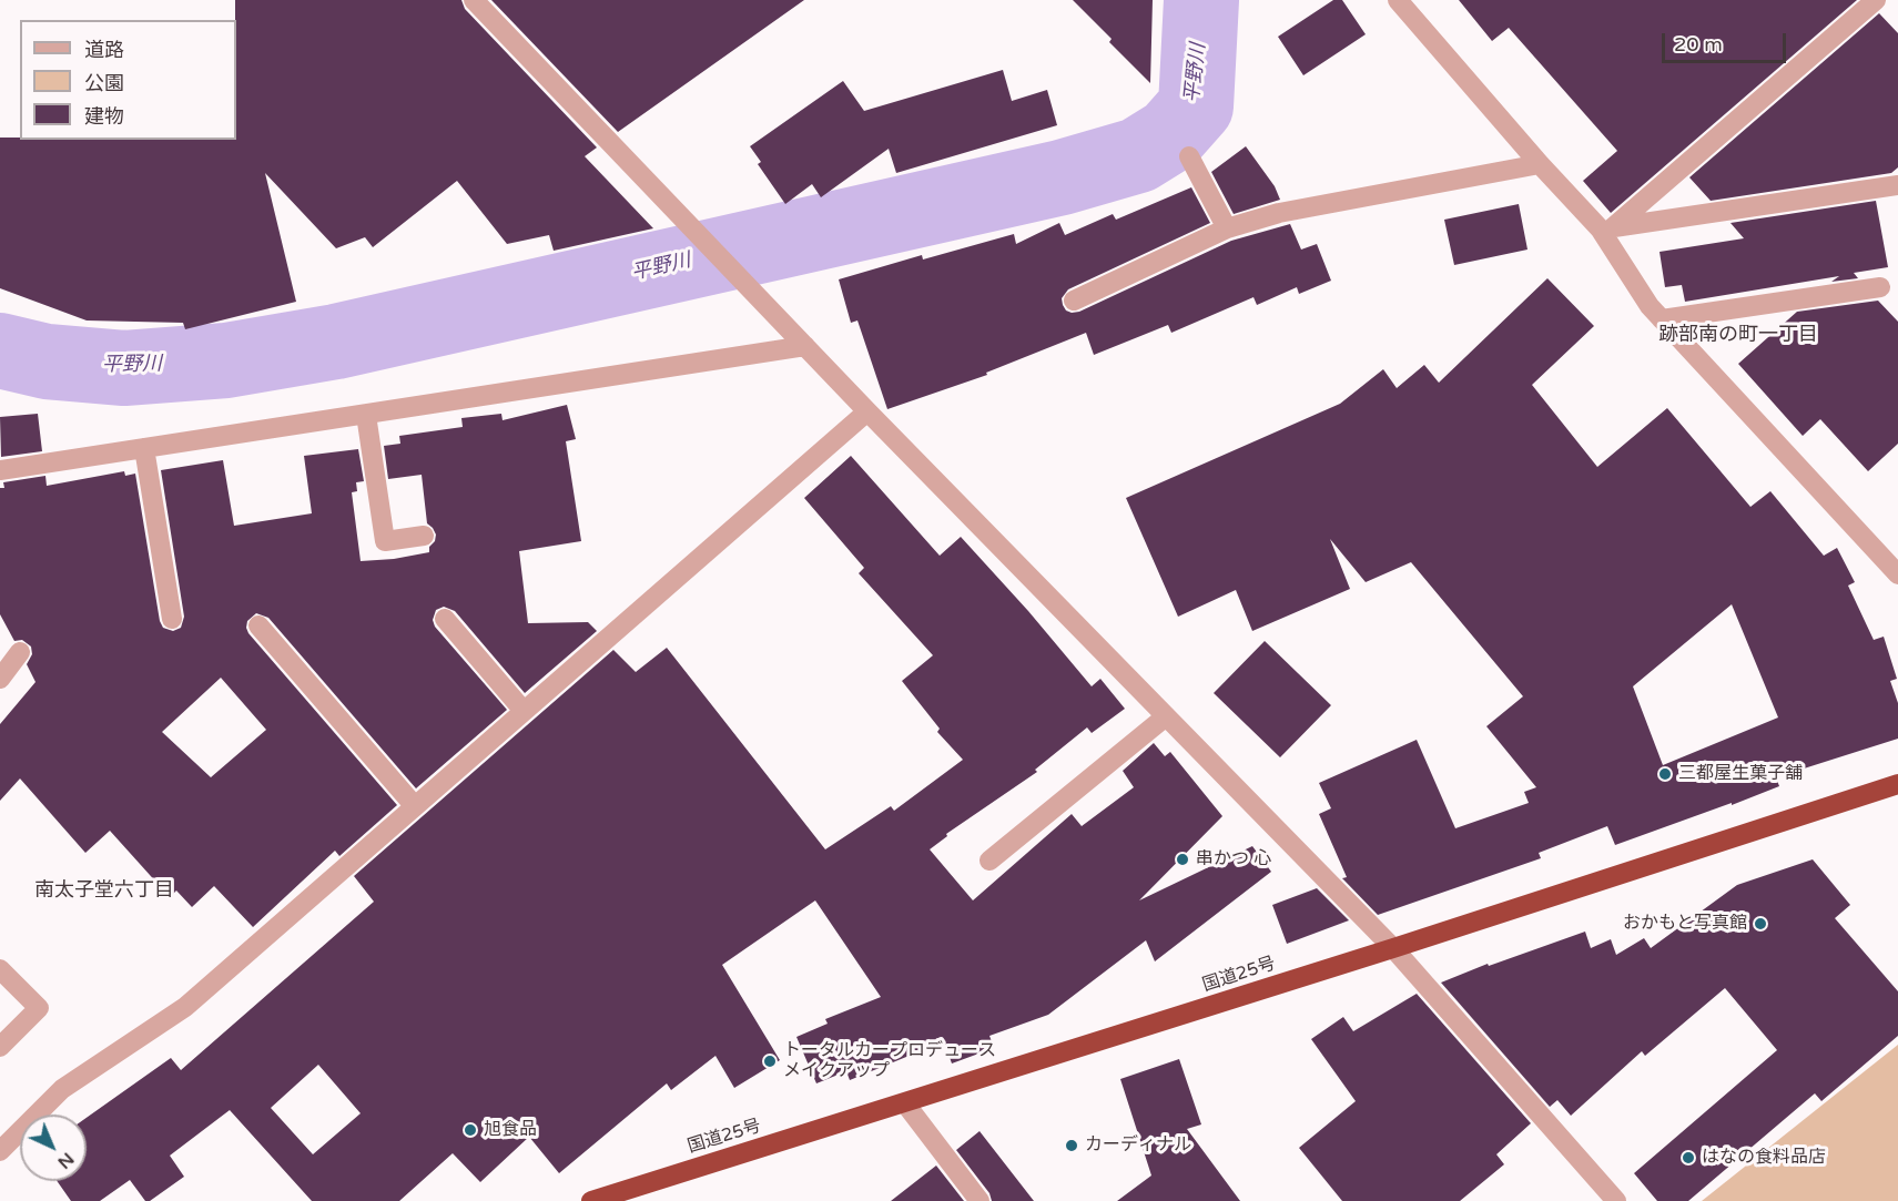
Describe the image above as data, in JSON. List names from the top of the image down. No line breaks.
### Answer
{"streets":{"highway":["国道25号"]},"districts":["跡部南の町一丁目","南太子堂六丁目"],"water":["平野川"],"places":["三都屋生菓子舗","串かつ 心","おかもと写真館","トータルカープロデュース メイクアップ","旭食品","カーディナル","はなの食料品店"],"legend":["道路","公園","建物"],"scale_bar":"20 m","north":"bottom right"}
